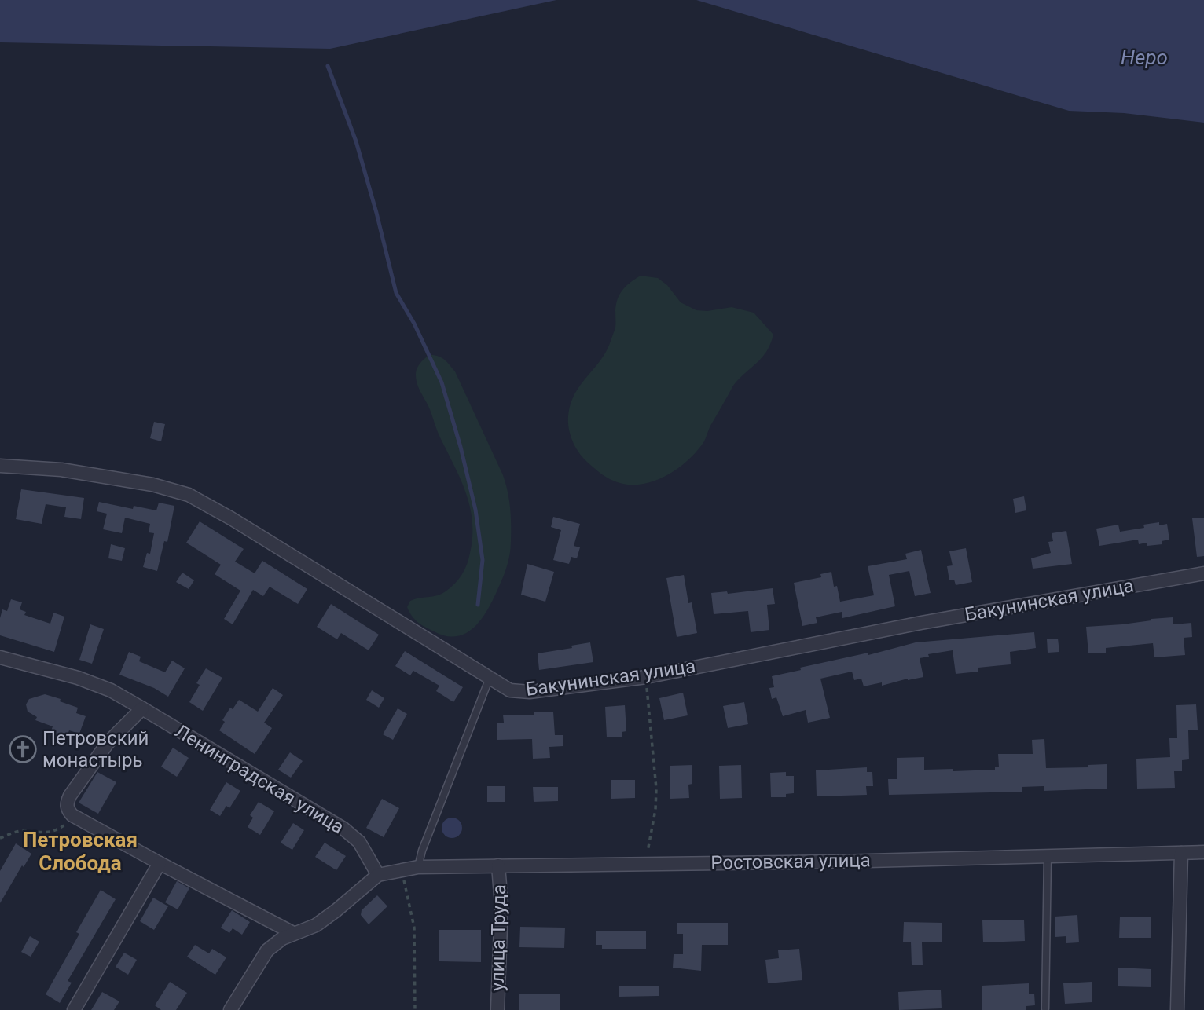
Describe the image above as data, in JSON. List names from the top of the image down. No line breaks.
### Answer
{"streets":{"street":["Бакунинская улица","Ленинградская улица","Ростовская улица","улица Труда"]},"crossings":[["Ленинградская улица","Ростовская улица"],["Ростовская улица","улица Труда"]],"districts":["Петровская Слобода"],"water":["Неро"],"places":{"church":["Петровский монастырь"]}}
